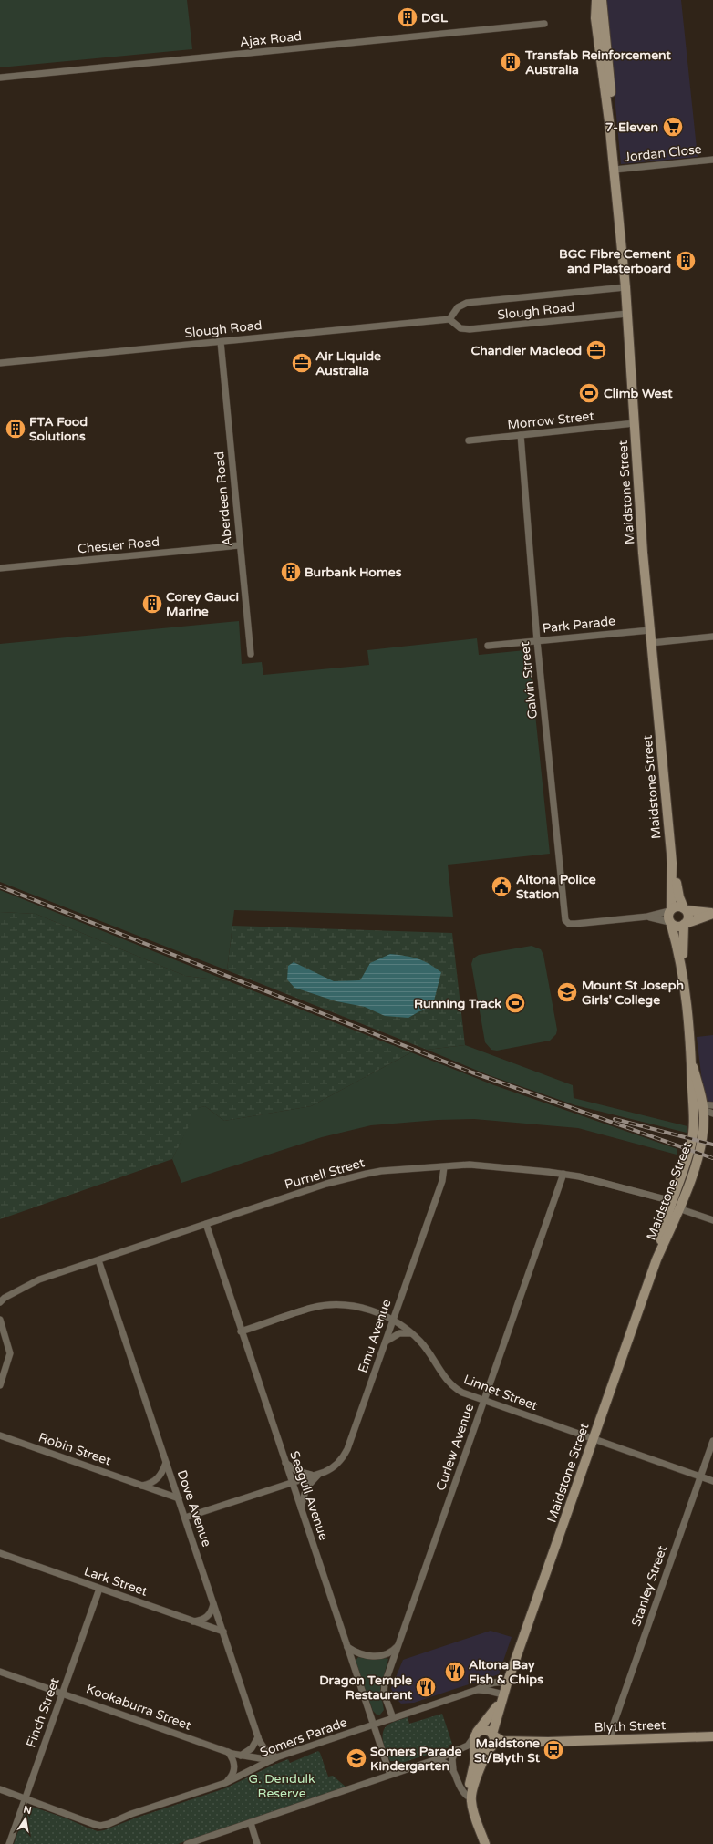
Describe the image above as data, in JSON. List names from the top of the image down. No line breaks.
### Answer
{"streets":{"main road":["Maidstone Street","Blyth Street"],"street":["Ajax Road","Jordan Close","Slough Road","Morrow Street","Aberdeen Road","Chester Road","Park Parade","Galvin Street","Purnell Street","Emu Avenue","Linnet Street","Curlew Avenue","Robin Street","Seagull Avenue","Dove Avenue","Lark Street","Stanley Street","Kookaburra Street","Finch Street","Somers Parade"]},"crossings":[["Jordan Close","Maidstone Street"],["Slough Road","Maidstone Street"],["Slough Road","Aberdeen Road"],["Morrow Street","Maidstone Street"],["Morrow Street","Galvin Street"],["Maidstone Street","Park Parade"],["Maidstone Street","Purnell Street"],["Maidstone Street","Linnet Street"],["Maidstone Street","Blyth Street"],["Maidstone Street","Somers Parade"],["Aberdeen Road","Chester Road"],["Park Parade","Galvin Street"],["Purnell Street","Emu Avenue"],["Purnell Street","Curlew Avenue"],["Purnell Street","Seagull Avenue"],["Purnell Street","Dove Avenue"],["Emu Avenue","Linnet Street"],["Emu Avenue","Seagull Avenue"],["Emu Avenue","Dove Avenue"],["Linnet Street","Curlew Avenue"],["Linnet Street","Seagull Avenue"],["Linnet Street","Stanley Street"],["Curlew Avenue","Somers Parade"],["Robin Street","Dove Avenue"],["Seagull Avenue","Somers Parade"],["Dove Avenue","Lark Street"],["Dove Avenue","Kookaburra Street"],["Dove Avenue","Somers Parade"],["Lark Street","Finch Street"],["Stanley Street","Blyth Street"],["Kookaburra Street","Finch Street"],["Kookaburra Street","Somers Parade"],["Finch Street","Somers Parade"]],"parks":["G. Dendulk Reserve"],"places":{"building":["DGL","Transfab Reinforcement Australia","BGC Fibre Cement and Plasterboard","FTA Food Solutions","Burbank Homes","Corey Gauci Marine"],"supermarket":["7-Eleven"],"office":["Chandler Macleod","Air Liquide Australia"],"sports":["Climb West","Running Track"],"public building":["Altona Police Station"],"school or university":["Mount St Joseph Girls' College","Somers Parade Kindergarten"],"restaurant":["Altona Bay Fish & Chips","Dragon Temple Restaurant"],"bus stop":["Maidstone St/Blyth St"]},"north":"top"}
